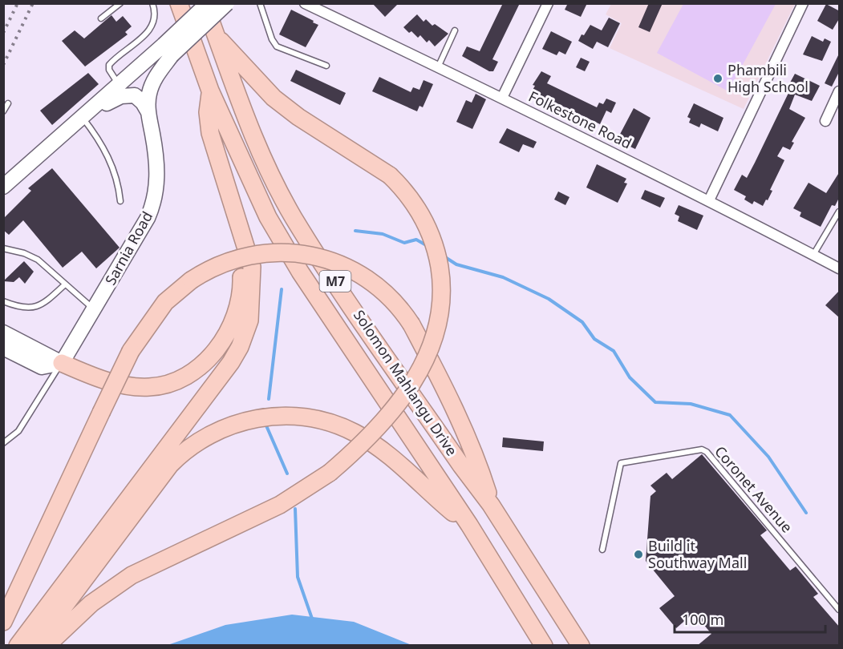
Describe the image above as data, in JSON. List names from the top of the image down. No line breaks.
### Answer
{"streets":{"highway":["M7","Solomon Mahlangu Drive"],"main road":["Sarnia Road"],"street":["Folkestone Road"],"lane":["Coronet Avenue"]},"crossings":[["Sarnia Road","Solomon Mahlangu Drive"]],"places":["Phambili High School","Build it Southway Mall"],"scale_bar":"100 m"}
